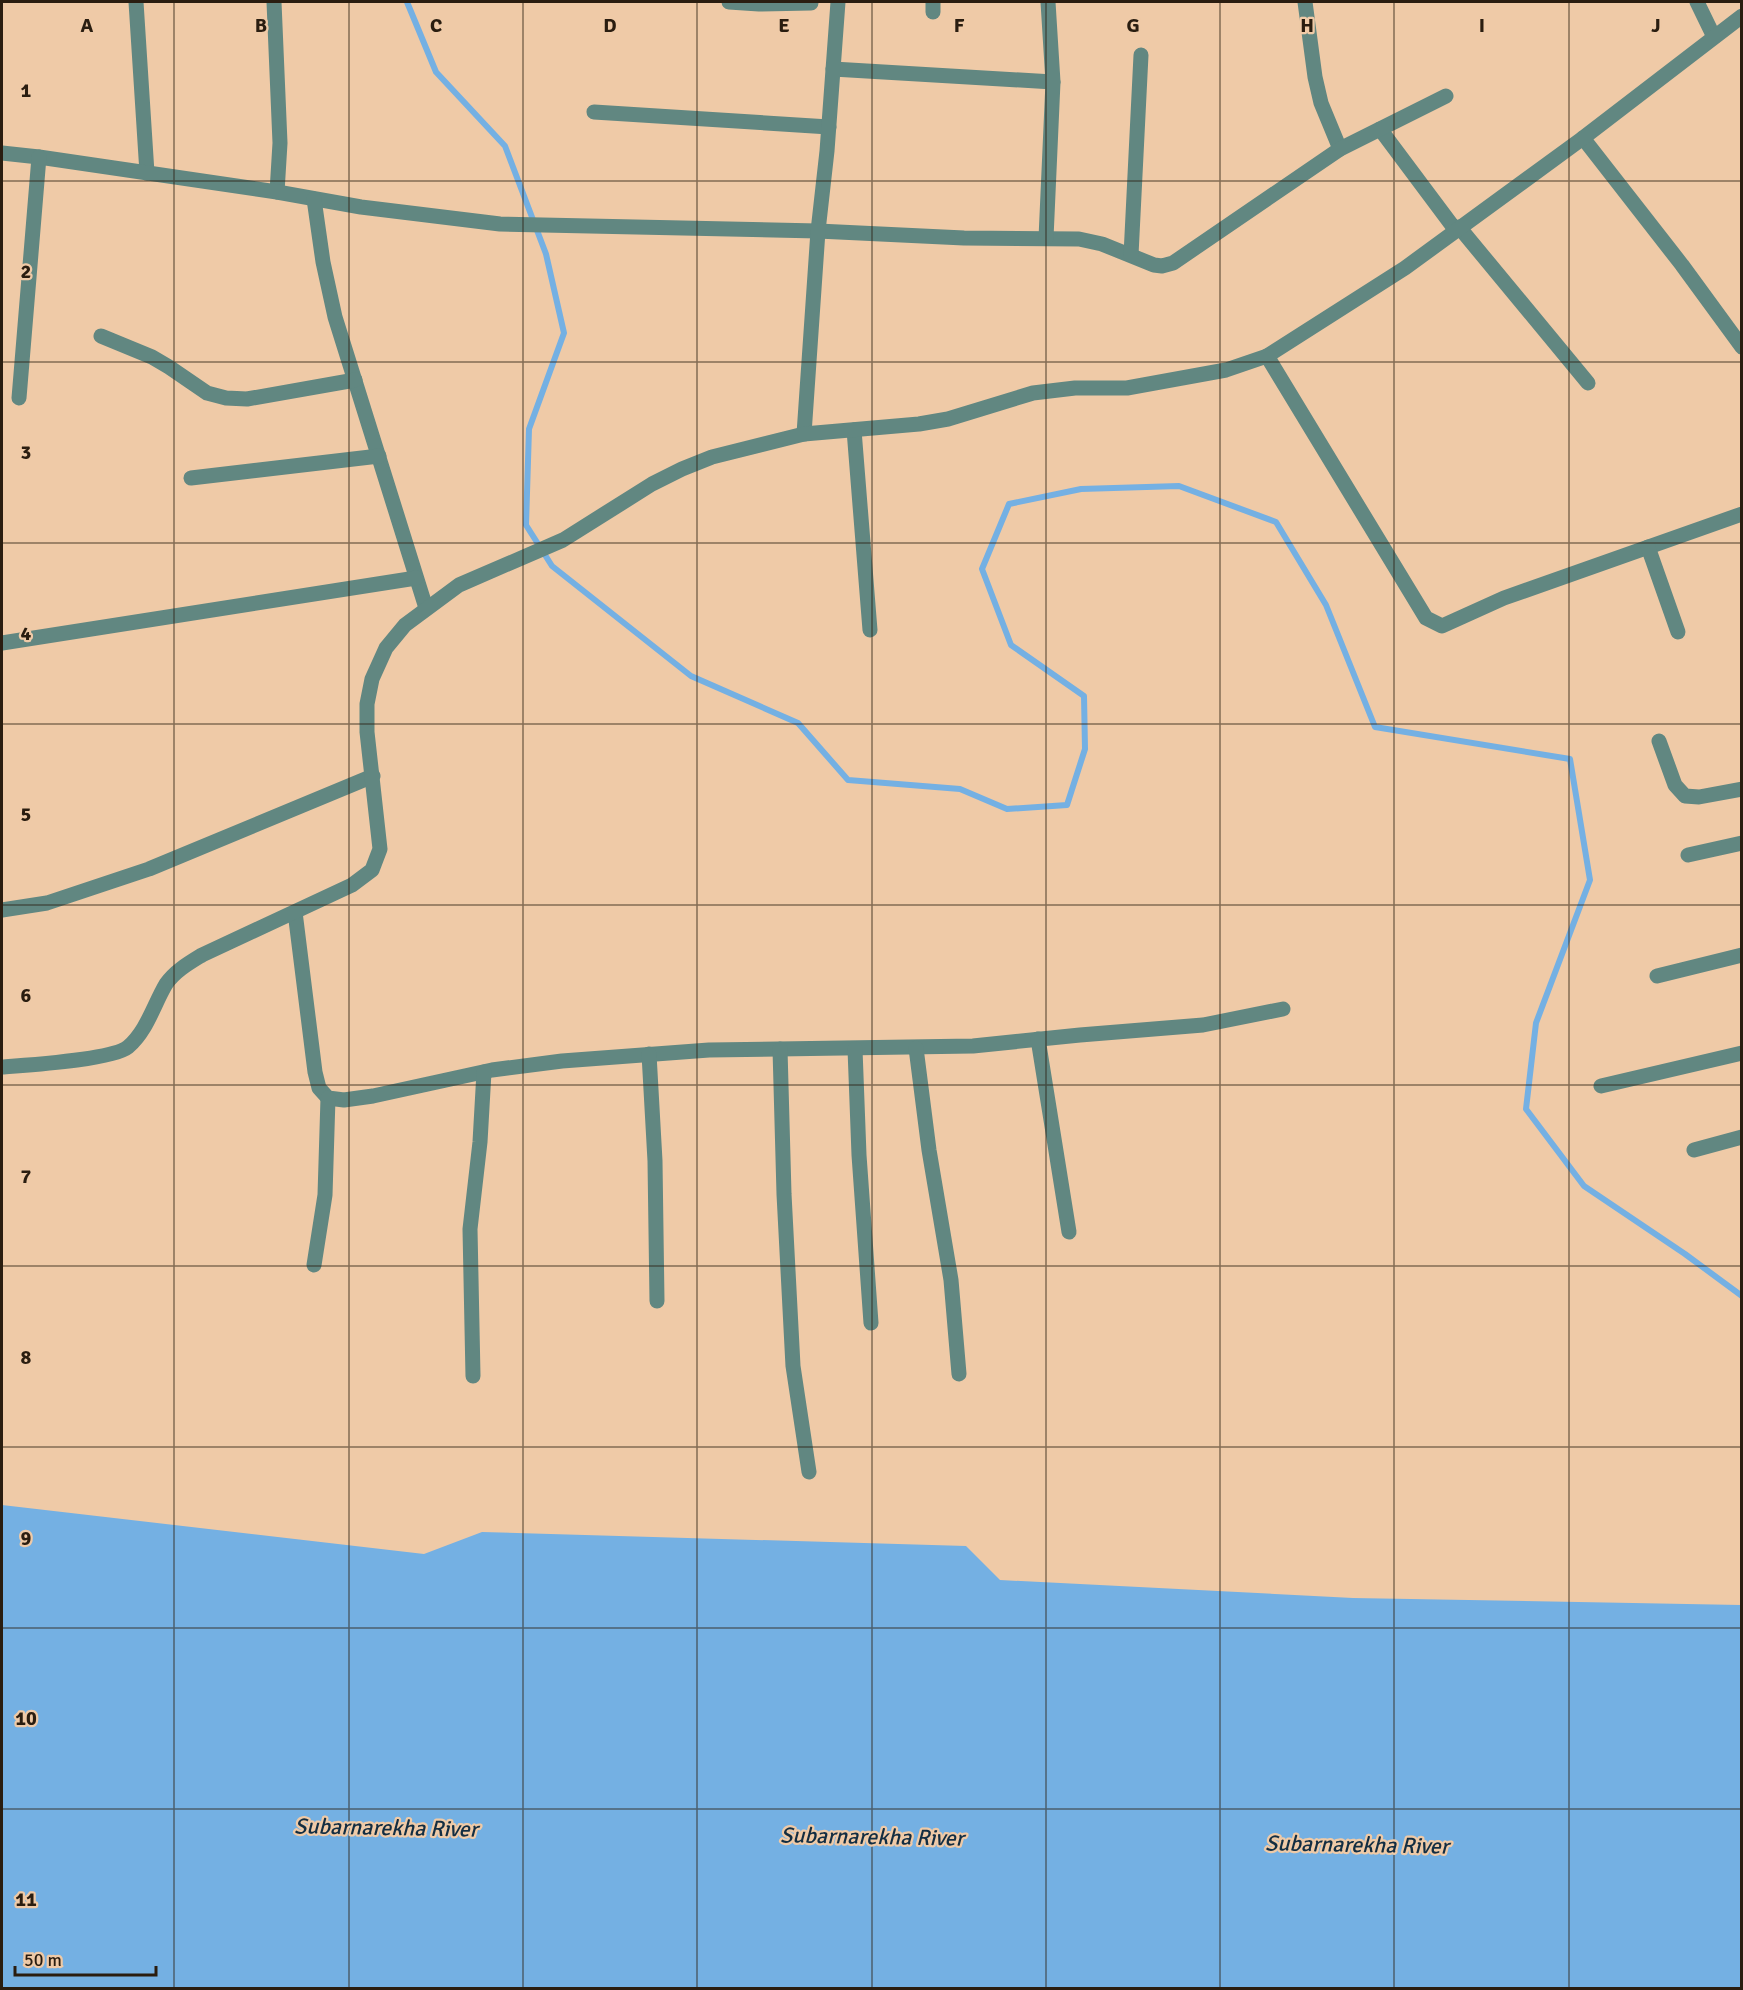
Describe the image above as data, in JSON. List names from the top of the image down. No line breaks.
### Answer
{"water":["Subarnarekha River"],"scale_bar":"50 m","grid":{"columns":["A","B","C","D","E","F","G","H","I","J"],"rows":["1","2","3","4","5","6","7","8","9","10","11"]}}
